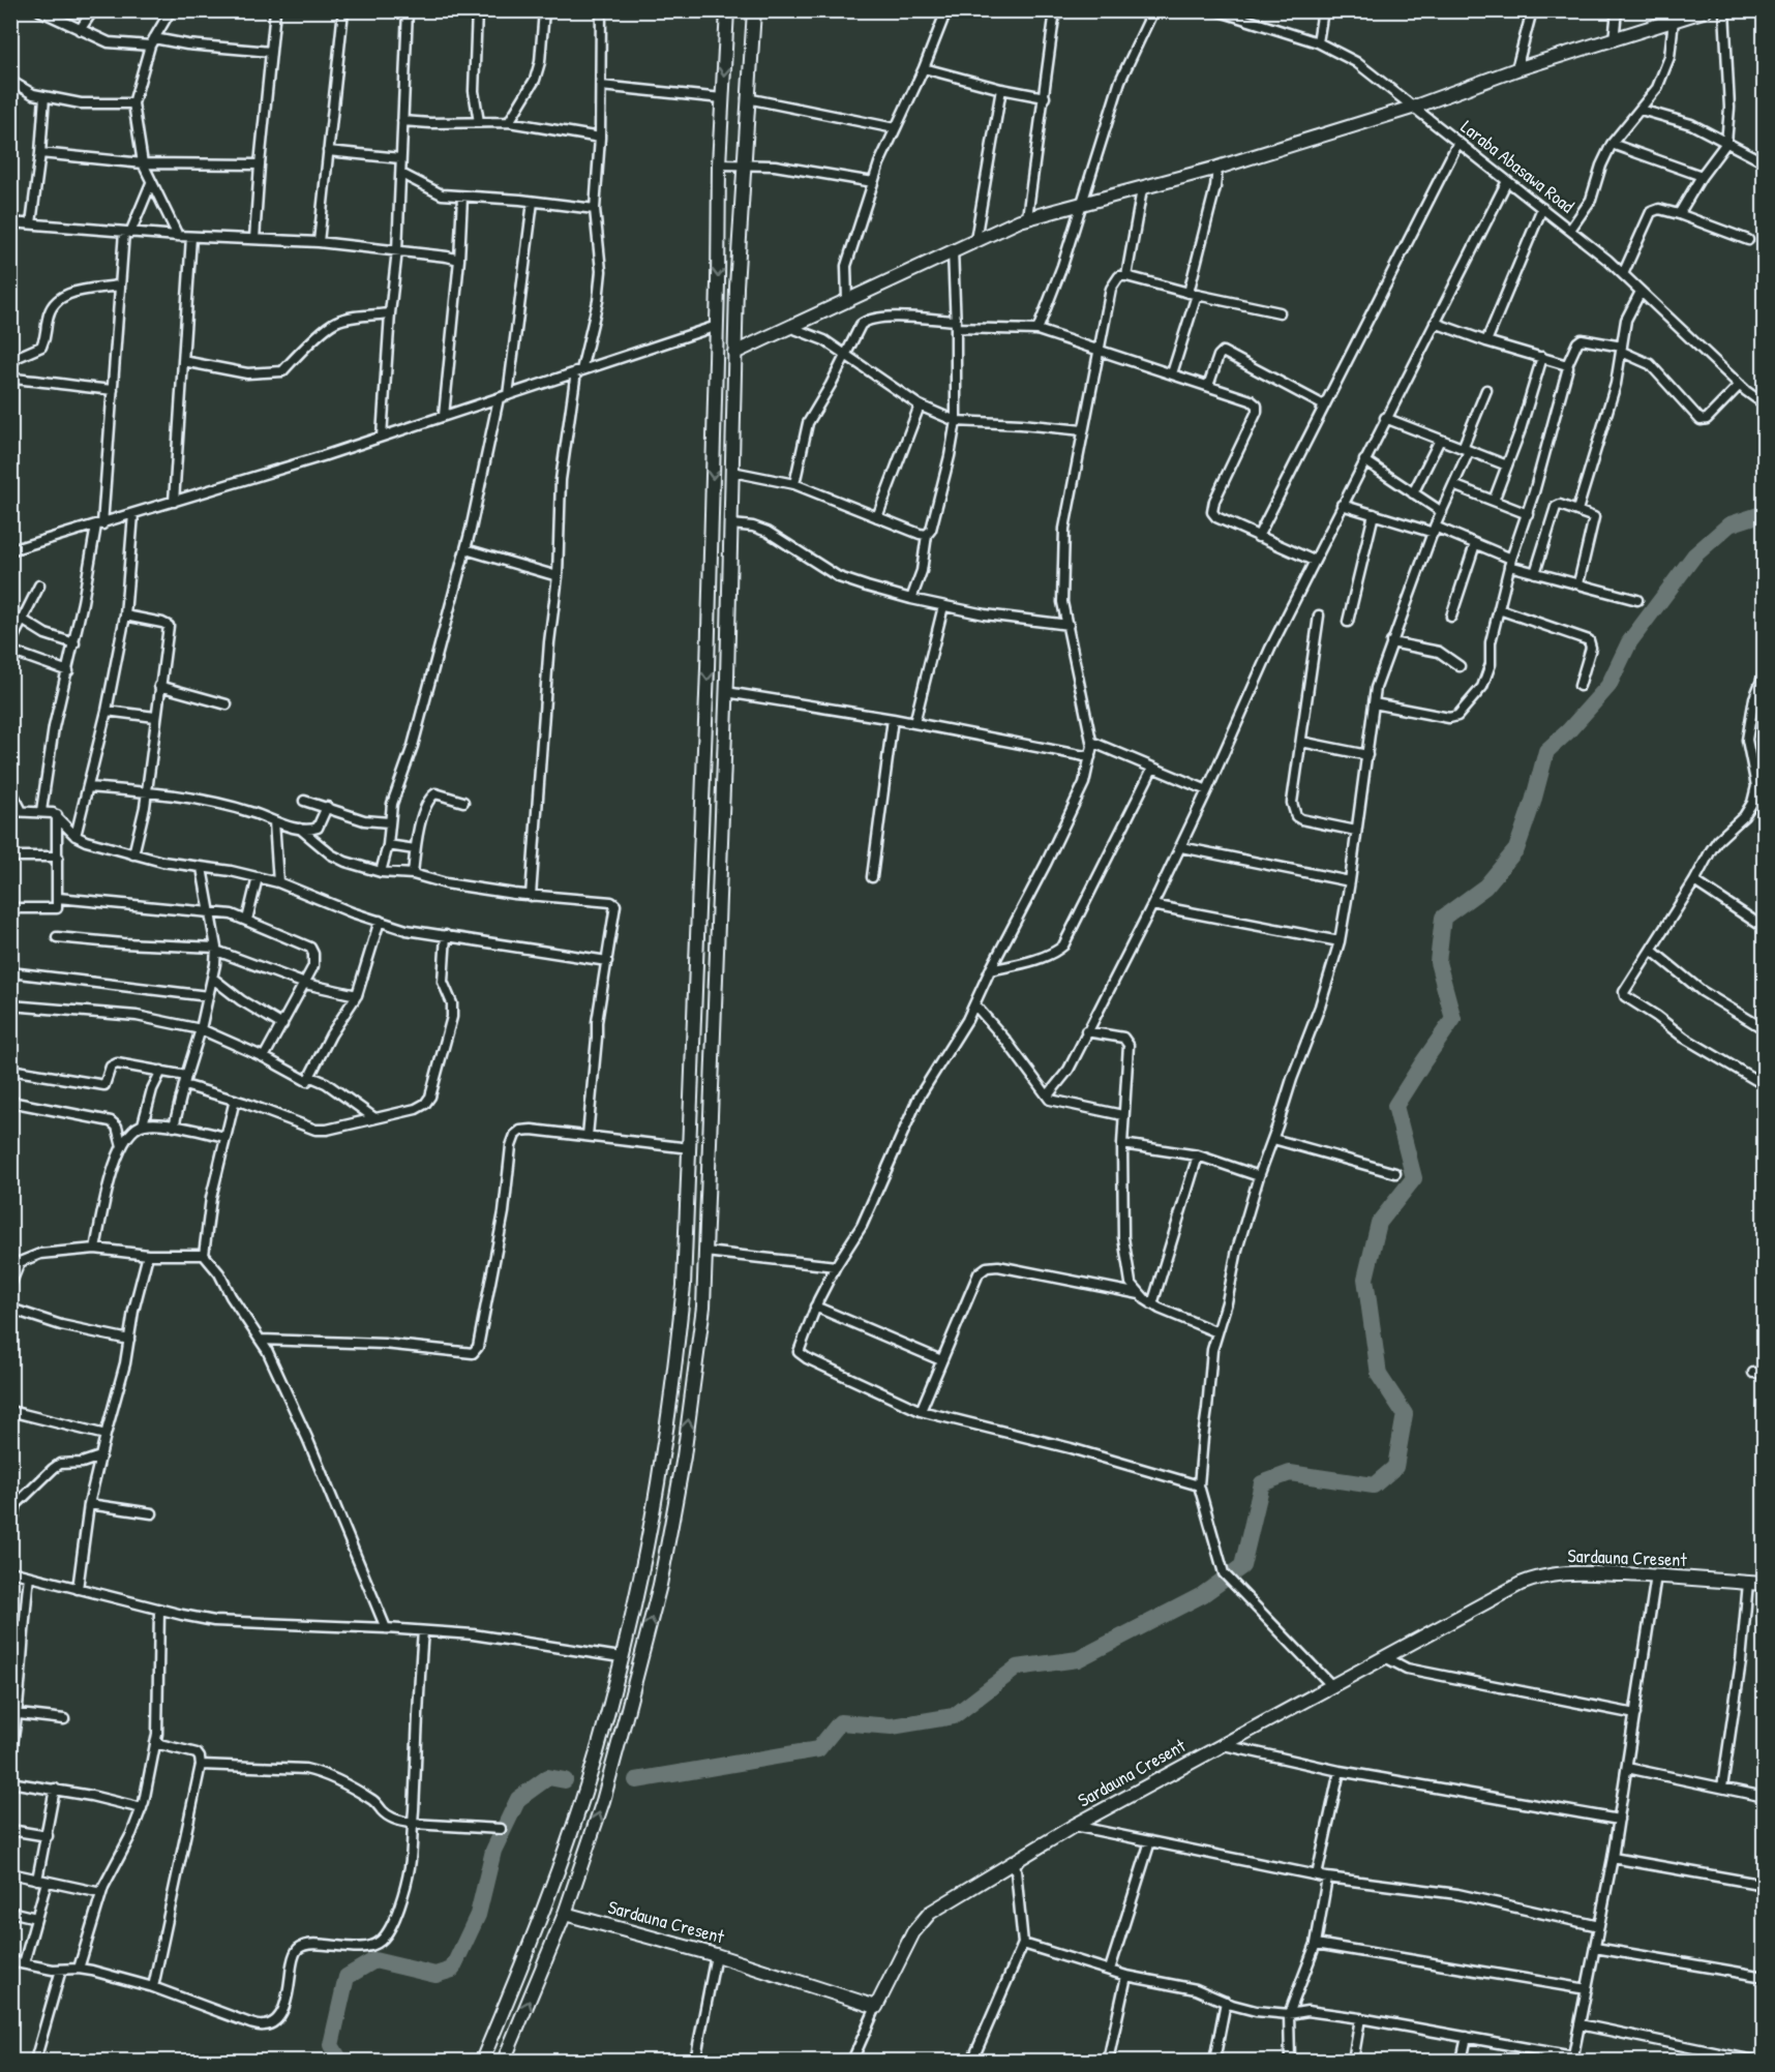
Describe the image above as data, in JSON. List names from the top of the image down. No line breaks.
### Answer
{"streets":{"main road":["Sardauna Cresent"],"street":["Laraba Abasawa Road"]}}
